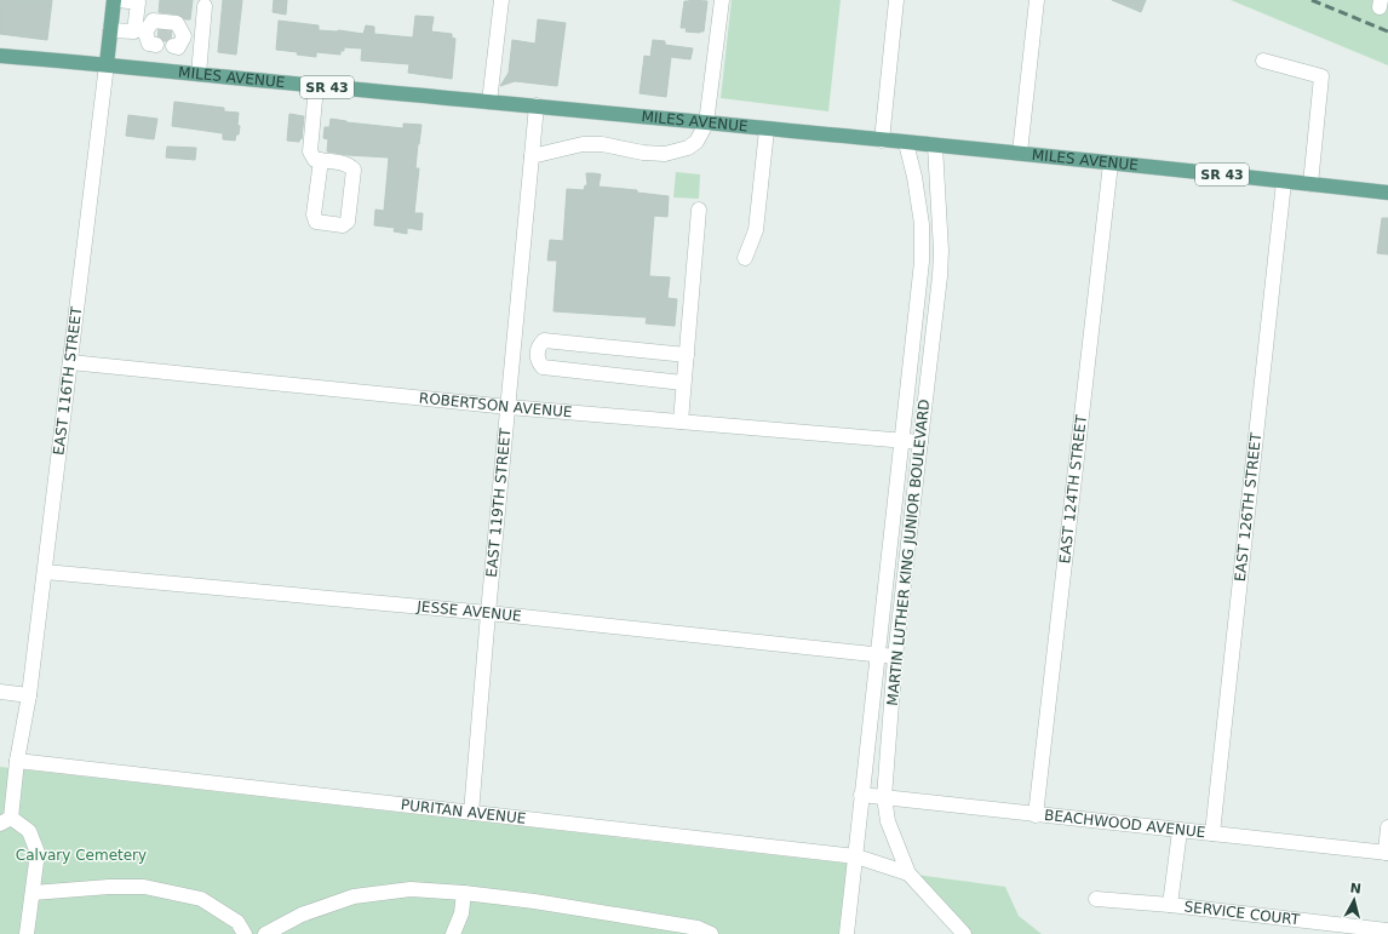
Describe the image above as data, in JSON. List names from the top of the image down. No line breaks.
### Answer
{"streets":{"main road":["MILES AVENUE","SR 43","EAST 116TH STREET"],"street":["ROBERTSON AVENUE","EAST 124TH STREET","EAST 119TH STREET","EAST 126TH STREET","MARTIN LUTHER KING JUNIOR BOULEVARD","JESSE AVENUE","PURITAN AVENUE","BEACHWOOD AVENUE","SERVICE COURT"]},"crossings":[["MILES AVENUE","EAST 116TH STREET"],["MILES AVENUE","EAST 124TH STREET"],["MILES AVENUE","EAST 119TH STREET"],["MILES AVENUE","EAST 126TH STREET"],["MILES AVENUE","MARTIN LUTHER KING JUNIOR BOULEVARD"],["EAST 116TH STREET","ROBERTSON AVENUE"],["EAST 116TH STREET","JESSE AVENUE"],["EAST 116TH STREET","PURITAN AVENUE"],["ROBERTSON AVENUE","EAST 119TH STREET"],["ROBERTSON AVENUE","MARTIN LUTHER KING JUNIOR BOULEVARD"],["EAST 124TH STREET","BEACHWOOD AVENUE"],["EAST 119TH STREET","JESSE AVENUE"],["EAST 119TH STREET","PURITAN AVENUE"],["EAST 126TH STREET","BEACHWOOD AVENUE"],["MARTIN LUTHER KING JUNIOR BOULEVARD","JESSE AVENUE"],["MARTIN LUTHER KING JUNIOR BOULEVARD","PURITAN AVENUE"],["MARTIN LUTHER KING JUNIOR BOULEVARD","BEACHWOOD AVENUE"]],"parks":["Calvary Cemetery"],"north":"top"}
